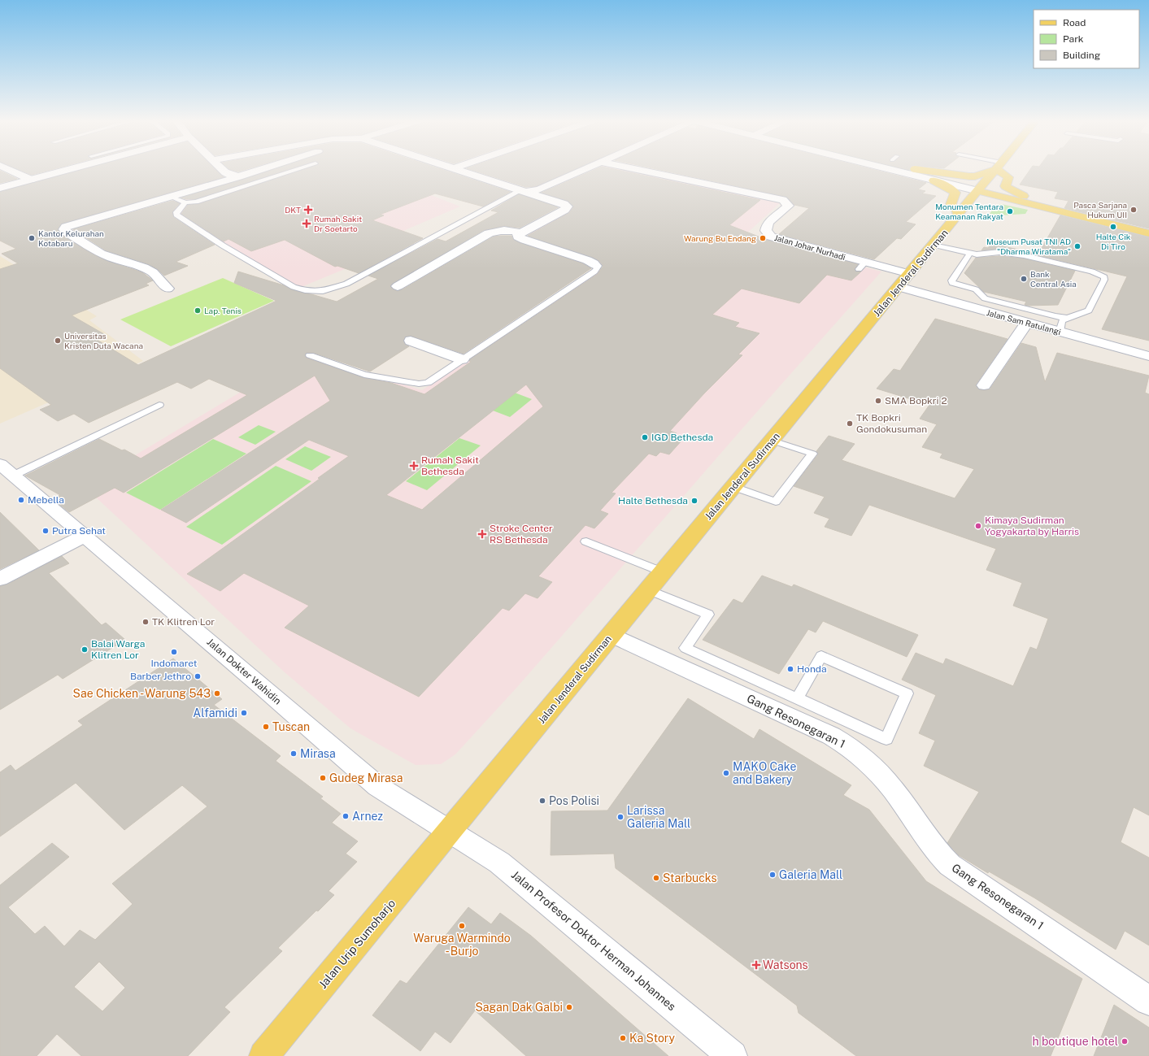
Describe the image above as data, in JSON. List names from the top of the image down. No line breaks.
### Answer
{"streets":{"main road":["Jalan Jenderal Sudirman","Jalan Urip Sumoharjo"],"street":["Jalan Johar Nurhadi","Jalan Sam Ratulangi","Jalan Dokter Wahidin","Gang Resonegaran 1","Jalan Profesor Doktor Herman Johannes"]},"crossings":[["Jalan Johar Nurhadi","Jalan Jenderal Sudirman"],["Jalan Jenderal Sudirman","Jalan Sam Ratulangi"],["Jalan Jenderal Sudirman","Jalan Dokter Wahidin"],["Jalan Jenderal Sudirman","Gang Resonegaran 1"],["Jalan Jenderal Sudirman","Jalan Profesor Doktor Herman Johannes"],["Jalan Jenderal Sudirman","Jalan Urip Sumoharjo"],["Jalan Dokter Wahidin","Jalan Profesor Doktor Herman Johannes"],["Jalan Dokter Wahidin","Jalan Urip Sumoharjo"],["Jalan Profesor Doktor Herman Johannes","Jalan Urip Sumoharjo"]],"places":{"health":["DKT","Rumah Sakit Dr Soetarto","Rumah Sakit Bethesda","Stroke Center RS Bethesda","Watsons"],"other":["Pasca Sarjana Hukum UII","Monumen Tentara Keamanan Rakyat","Halte Cik Di Tiro","Kantor Kelurahan Kotabaru","Warung Bu Endang","Museum Pusat TNI AD \"Dharma Wiratama\"","Bank Central Asia","Lap. Tenis","Universitas Kristen Duta Wacana","SMA Bopkri 2","TK Bopkri Gondokusuman","IGD Bethesda","Mebella","Halte Bethesda","Kimaya Sudirman Yogyakarta by Harris","Putra Sehat","TK Klitren Lor","Balai Warga Klitren Lor","Indomaret","Honda","Barber Jethro","Sae Chicken - Warung 543","Alfamidi","Tuscan","Mirasa","MAKO Cake and Bakery","Gudeg Mirasa","Pos Polisi","Arnez","Larissa Galeria Mall","Galeria Mall","Starbucks","Waruga Warmindo - Burjo","Sagan Dak Galbi","Ka Story","h boutique hotel"]},"legend":["Road","Park","Building"]}
